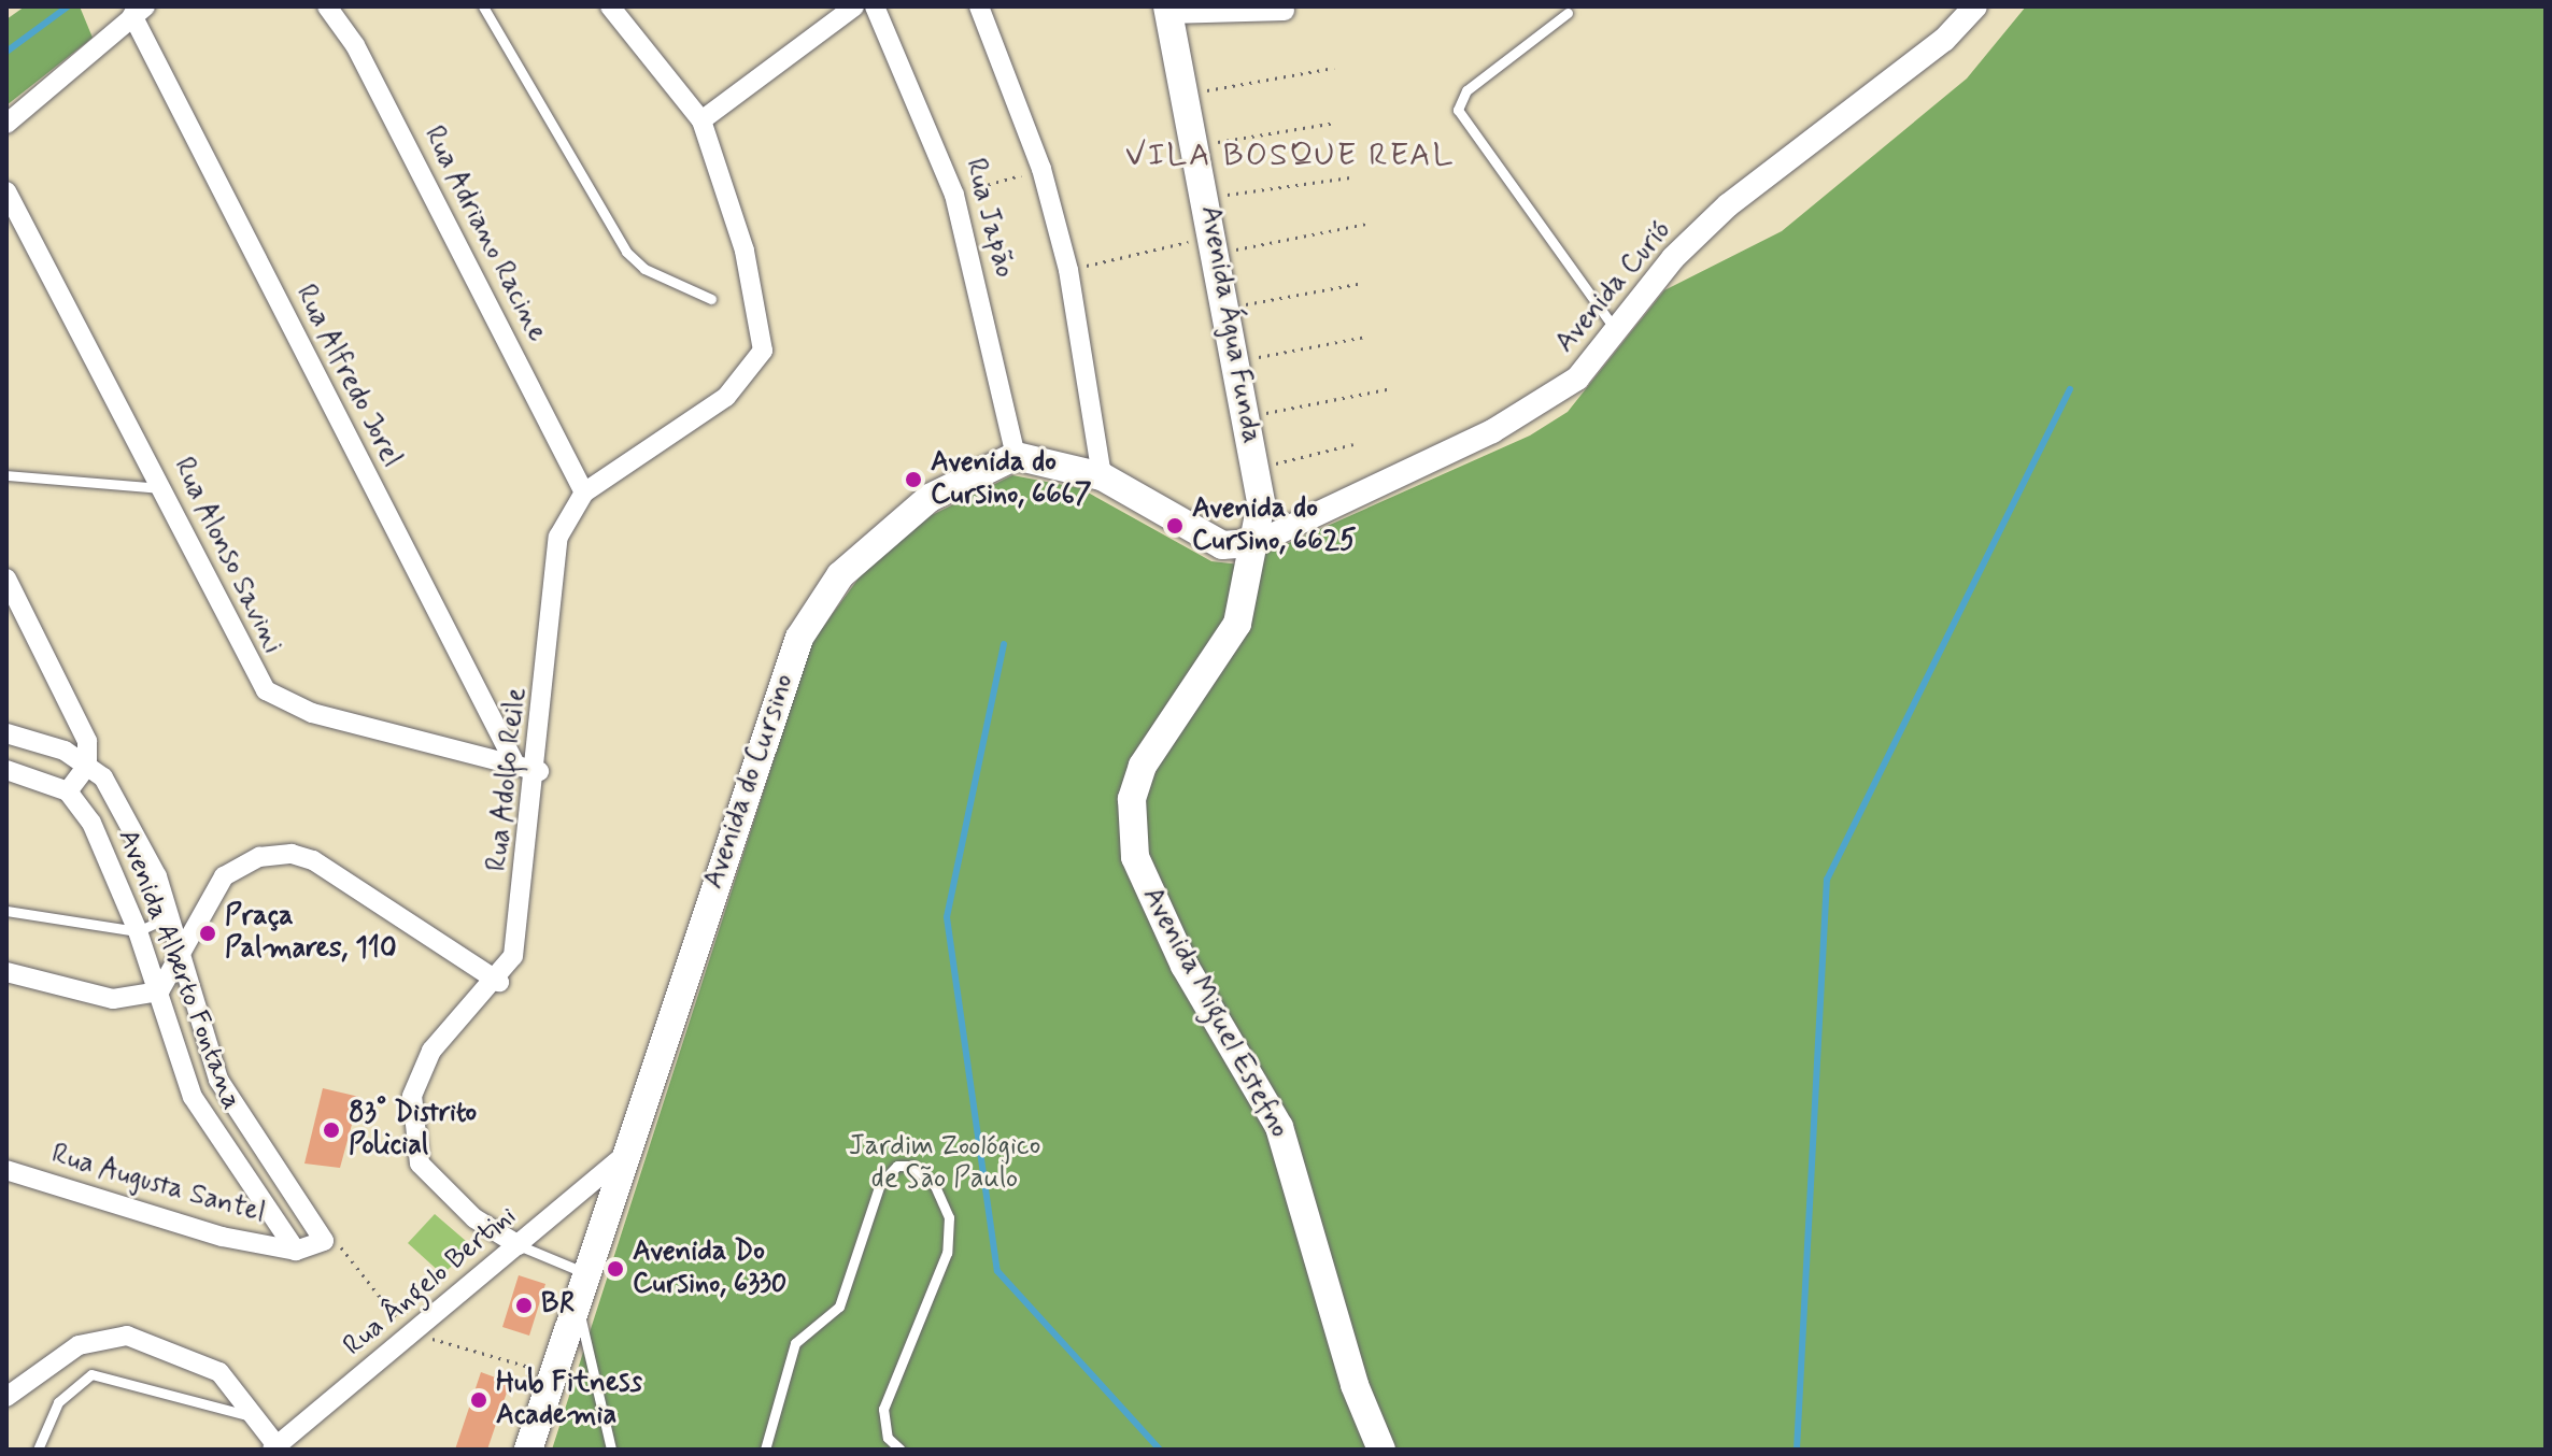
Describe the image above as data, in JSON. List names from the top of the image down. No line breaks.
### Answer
{"streets":{"main road":["Avenida Água Funda","Avenida do Cursino","Avenida Miguel Estefno"],"street":["Rua Japão","Rua Adriano Racine","Avenida Curió","Rua Alfredo Jorel","Rua Alonso Savini","Rua Adolfo Reile","Avenida Alberto Fontana","Rua Augusta Santel","Rua Ângelo Bertini"]},"crossings":[["Rua Japão","Avenida do Cursino"],["Rua Adriano Racine","Rua Adolfo Reile"],["Avenida Curió","Avenida Água Funda"],["Avenida Curió","Avenida Miguel Estefno"],["Avenida Água Funda","Avenida Miguel Estefno"],["Rua Alfredo Jorel","Rua Alonso Savini"],["Rua Alonso Savini","Rua Adolfo Reile"],["Rua Adolfo Reile","Rua Ângelo Bertini"],["Avenida do Cursino","Rua Ângelo Bertini"],["Avenida Alberto Fontana","Rua Augusta Santel"]],"districts":["VILA BOSQUE REAL"],"parks":["Jardim Zoológico de São Paulo"],"places":["Avenida do Cursino, 6667","Avenida do Cursino, 6625","Praça Palmares, 110","83° Distrito Policial","Avenida Do Cursino, 6330","BR","Hub Fitness Academia"]}
